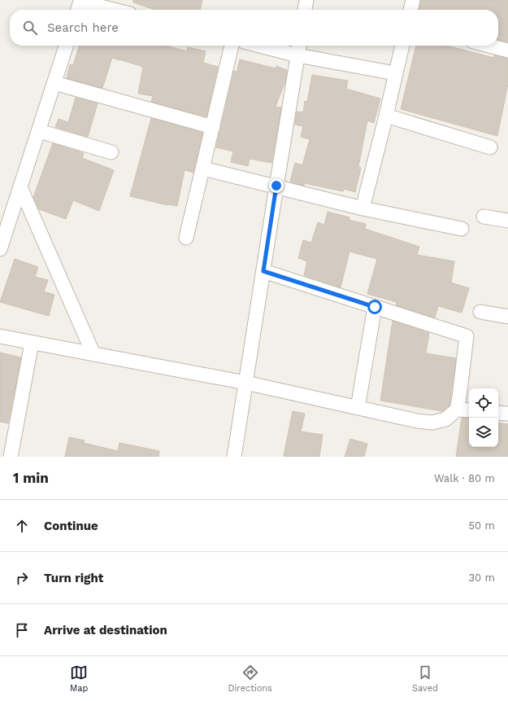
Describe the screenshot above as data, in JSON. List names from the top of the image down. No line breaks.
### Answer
{"page":{"search":"Search here","heading":["1 min","Walk · 80 m"],"list":[["Continue","50 m"],["Turn right","30 m"],"Arrive at destination"],"nav":["Map","Directions","Saved"]}}
